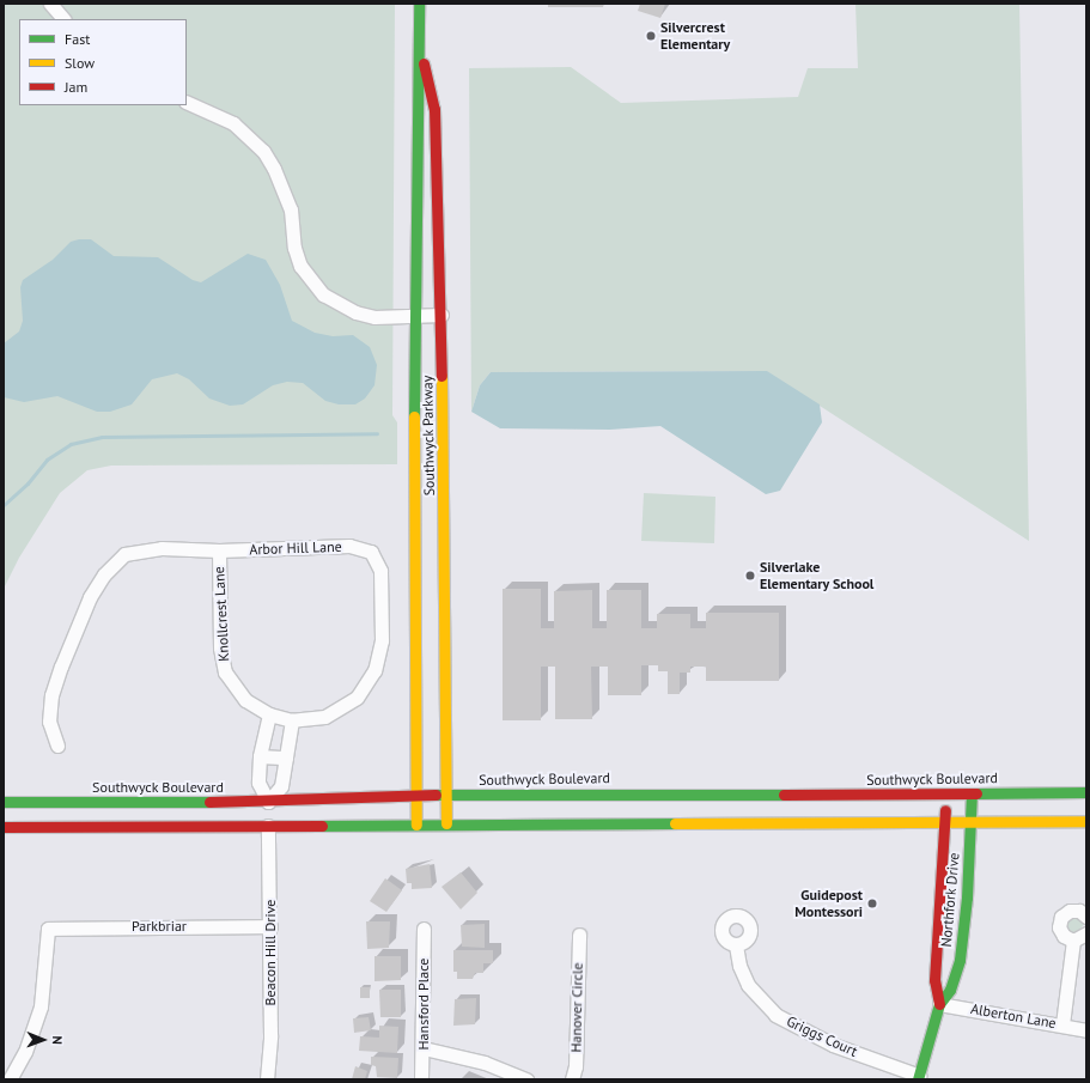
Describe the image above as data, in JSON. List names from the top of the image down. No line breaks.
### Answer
{"streets":{"street":["Southwyck Parkway","Arbor Hill Lane","Knollcrest Lane","Southwyck Boulevard","Northfork Drive","Parkbriar","Beacon Hill Drive","Hansford Place","Hanover Circle","Alberton Lane","Griggs Court"]},"crossings":[["Southwyck Parkway","Southwyck Boulevard"],["Arbor Hill Lane","Knollcrest Lane"],["Southwyck Boulevard","Northfork Drive"],["Southwyck Boulevard","Beacon Hill Drive"],["Northfork Drive","Alberton Lane"],["Northfork Drive","Griggs Court"],["Parkbriar","Beacon Hill Drive"]],"places":["Silvercrest Elementary","Silverlake Elementary School","Guidepost Montessori"],"legend":["Fast","Slow","Jam"],"north":"right"}
